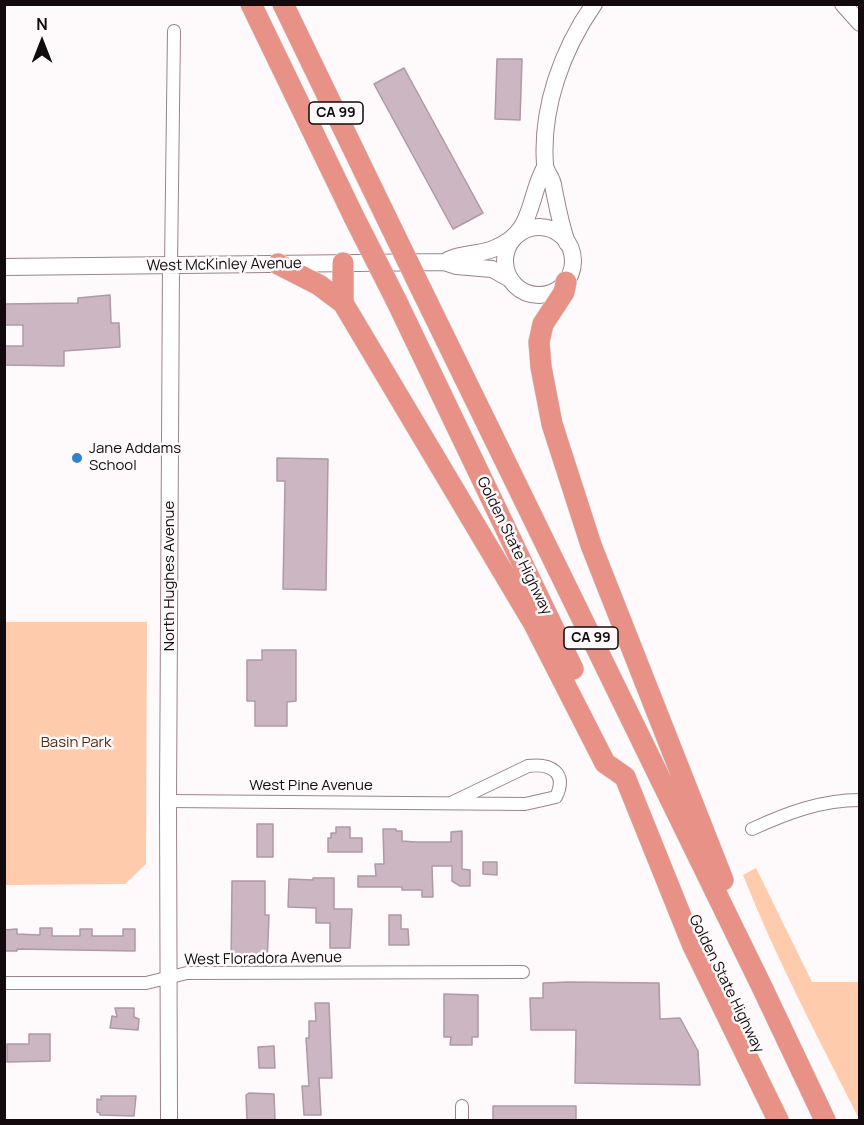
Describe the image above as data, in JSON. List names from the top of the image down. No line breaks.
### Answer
{"streets":{"highway":["CA 99","Golden State Highway"],"street":["West McKinley Avenue","North Hughes Avenue","West Pine Avenue","West Floradora Avenue"]},"crossings":[["West McKinley Avenue","North Hughes Avenue"],["North Hughes Avenue","West Pine Avenue"],["North Hughes Avenue","West Floradora Avenue"]],"parks":["Basin Park"],"places":["Jane Addams School"],"north":"top"}
